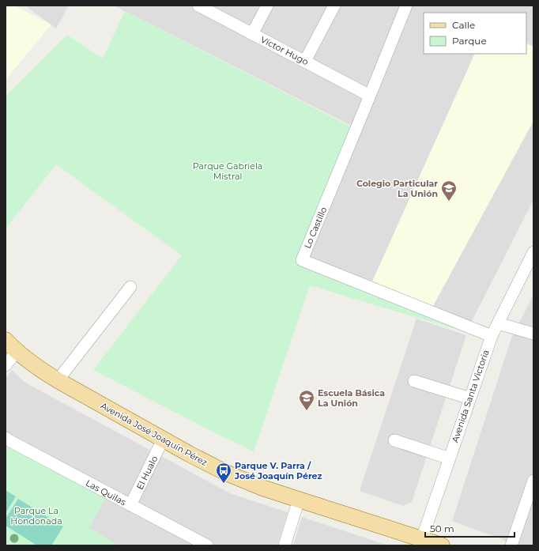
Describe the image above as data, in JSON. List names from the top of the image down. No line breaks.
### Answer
{"streets":{"main road":["Avenida José Joaquín Pérez"],"street":["Víctor Hugo","Lo Castillo","Avenida Santa Victoria","El Hualo","Las Quilas"]},"crossings":[["Víctor Hugo","Lo Castillo"],["Lo Castillo","Avenida Santa Victoria"],["Avenida Santa Victoria","Avenida José Joaquín Pérez"],["Avenida José Joaquín Pérez","El Hualo"],["El Hualo","Las Quilas"]],"parks":["Parque Gabriela Mistral","Parque La Hondonada"],"places":{"school or university":["Colegio Particular La Unión","Escuela Básica La Unión"],"bus stop":["Parque V. Parra / José Joaquín Pérez"]},"legend":["Calle","Parque"],"scale_bar":"50 m"}
